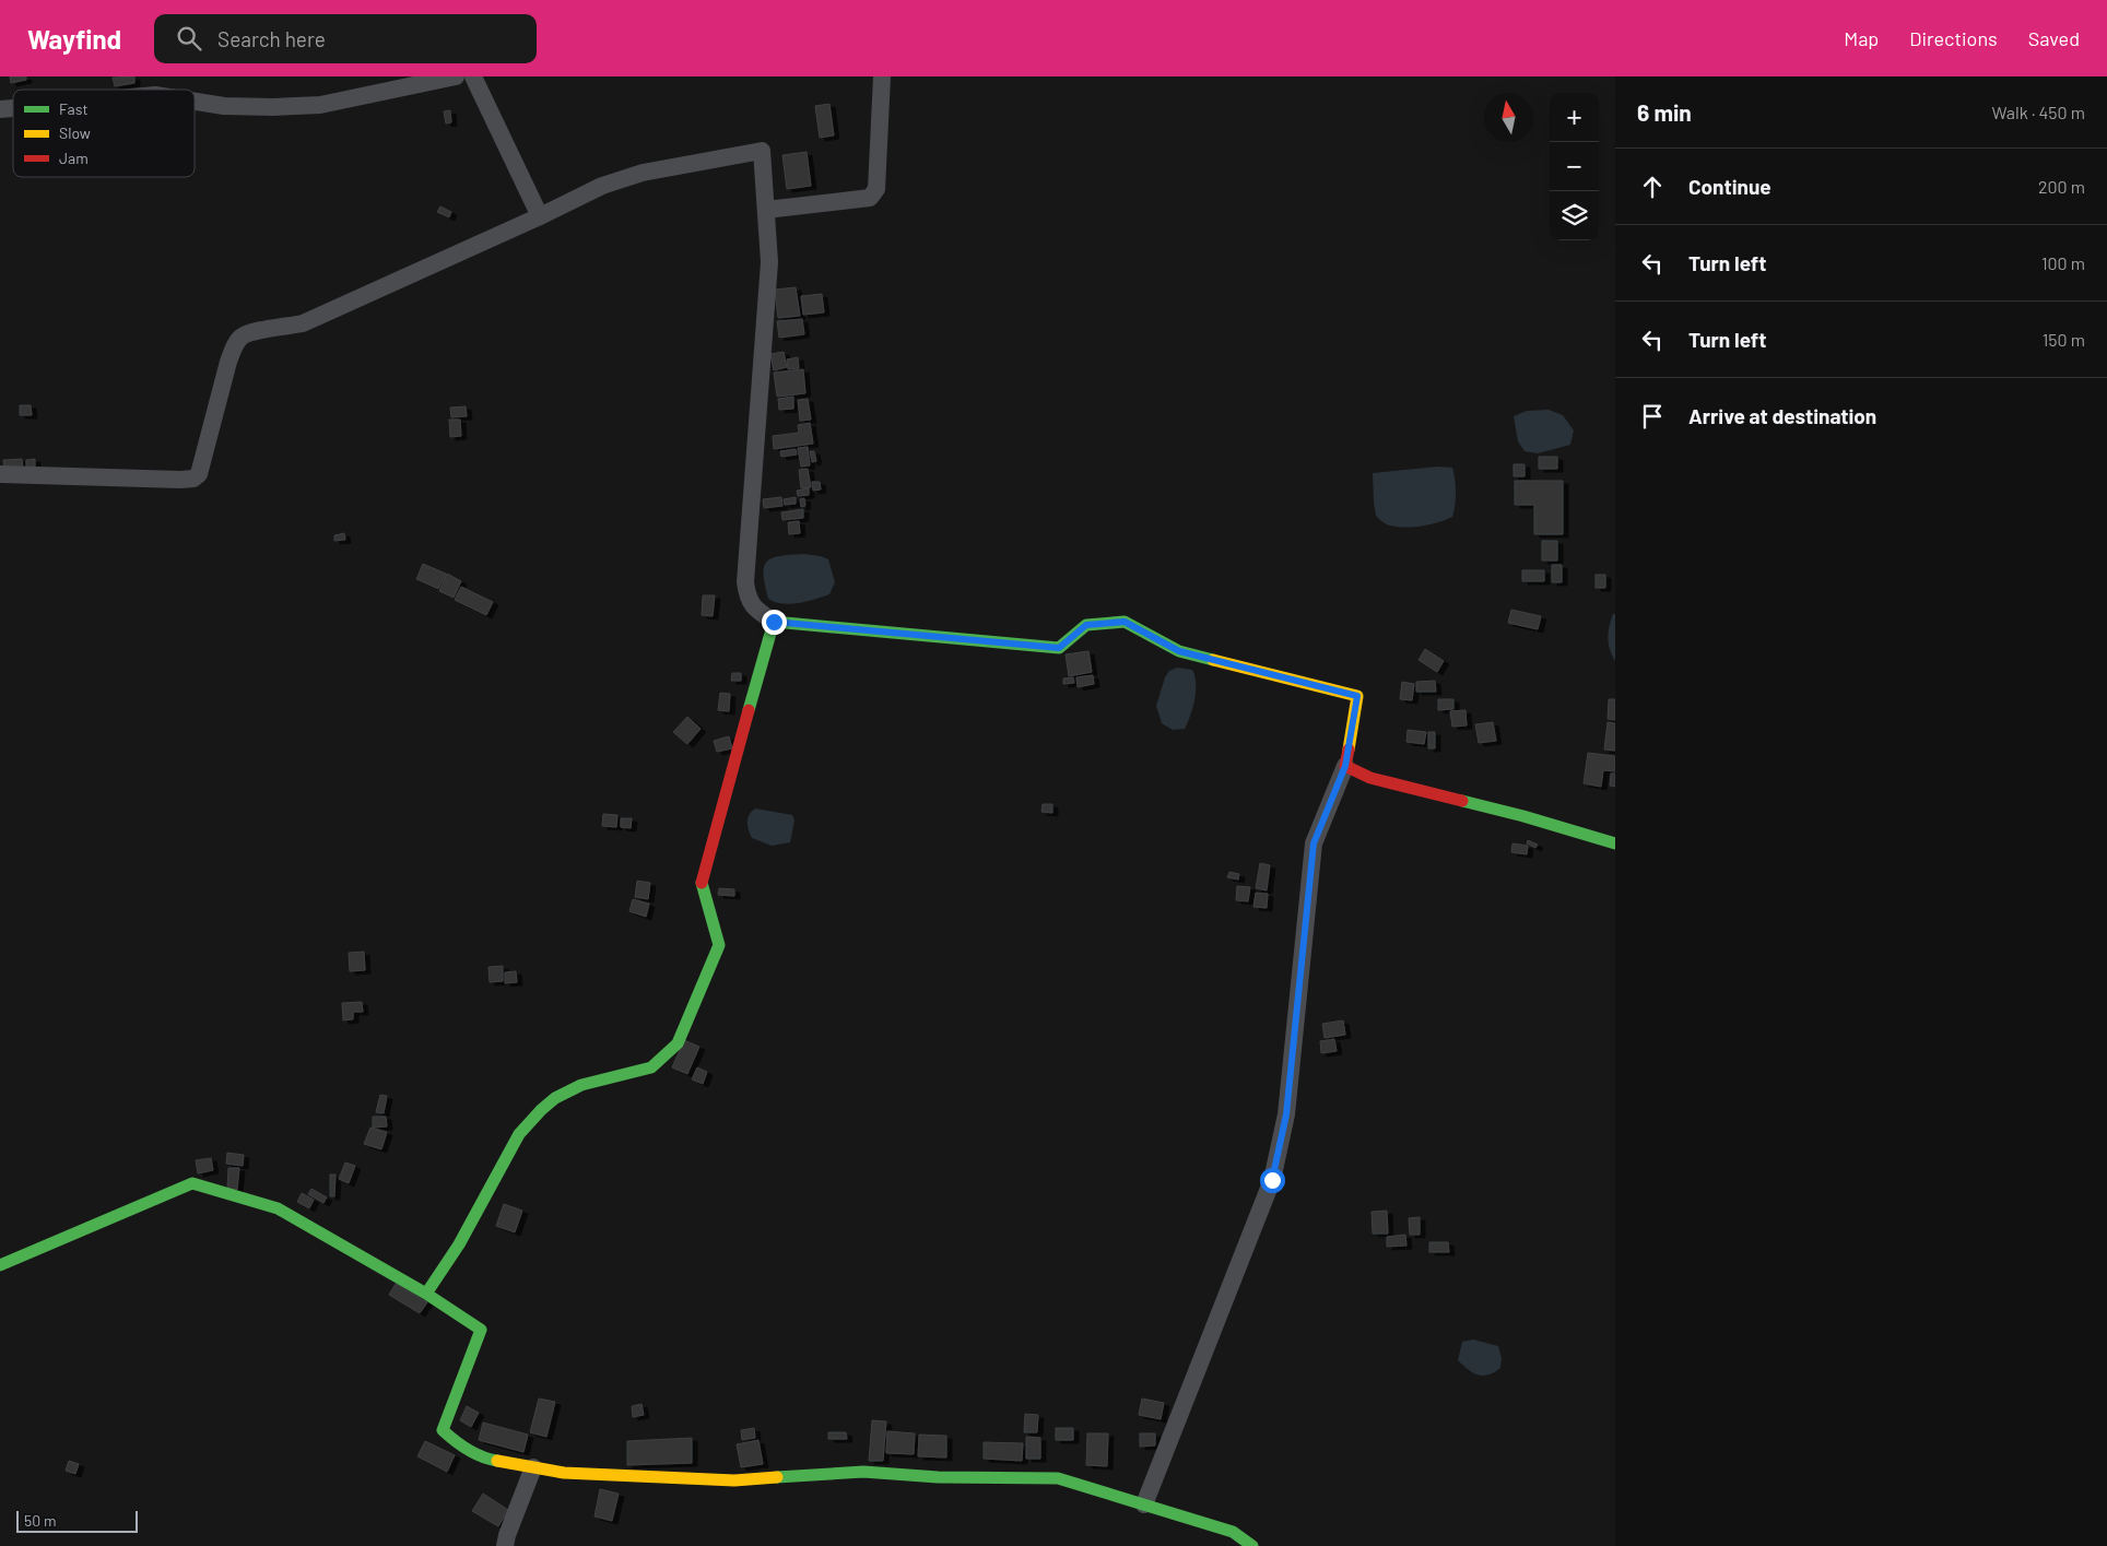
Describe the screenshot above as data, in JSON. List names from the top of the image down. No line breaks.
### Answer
{"legend":["Fast","Slow","Jam"],"scale_bar":"50 m","north":"top","page":{"header":"Wayfind","search":"Search here","nav":["Map","Directions","Saved"],"heading":["6 min","Walk · 450 m"],"map_buttons":["+","−"],"list":[["Continue","200 m"],["Turn left","100 m"],["Turn left","150 m"],"Arrive at destination"],"scale":"50 m"}}
